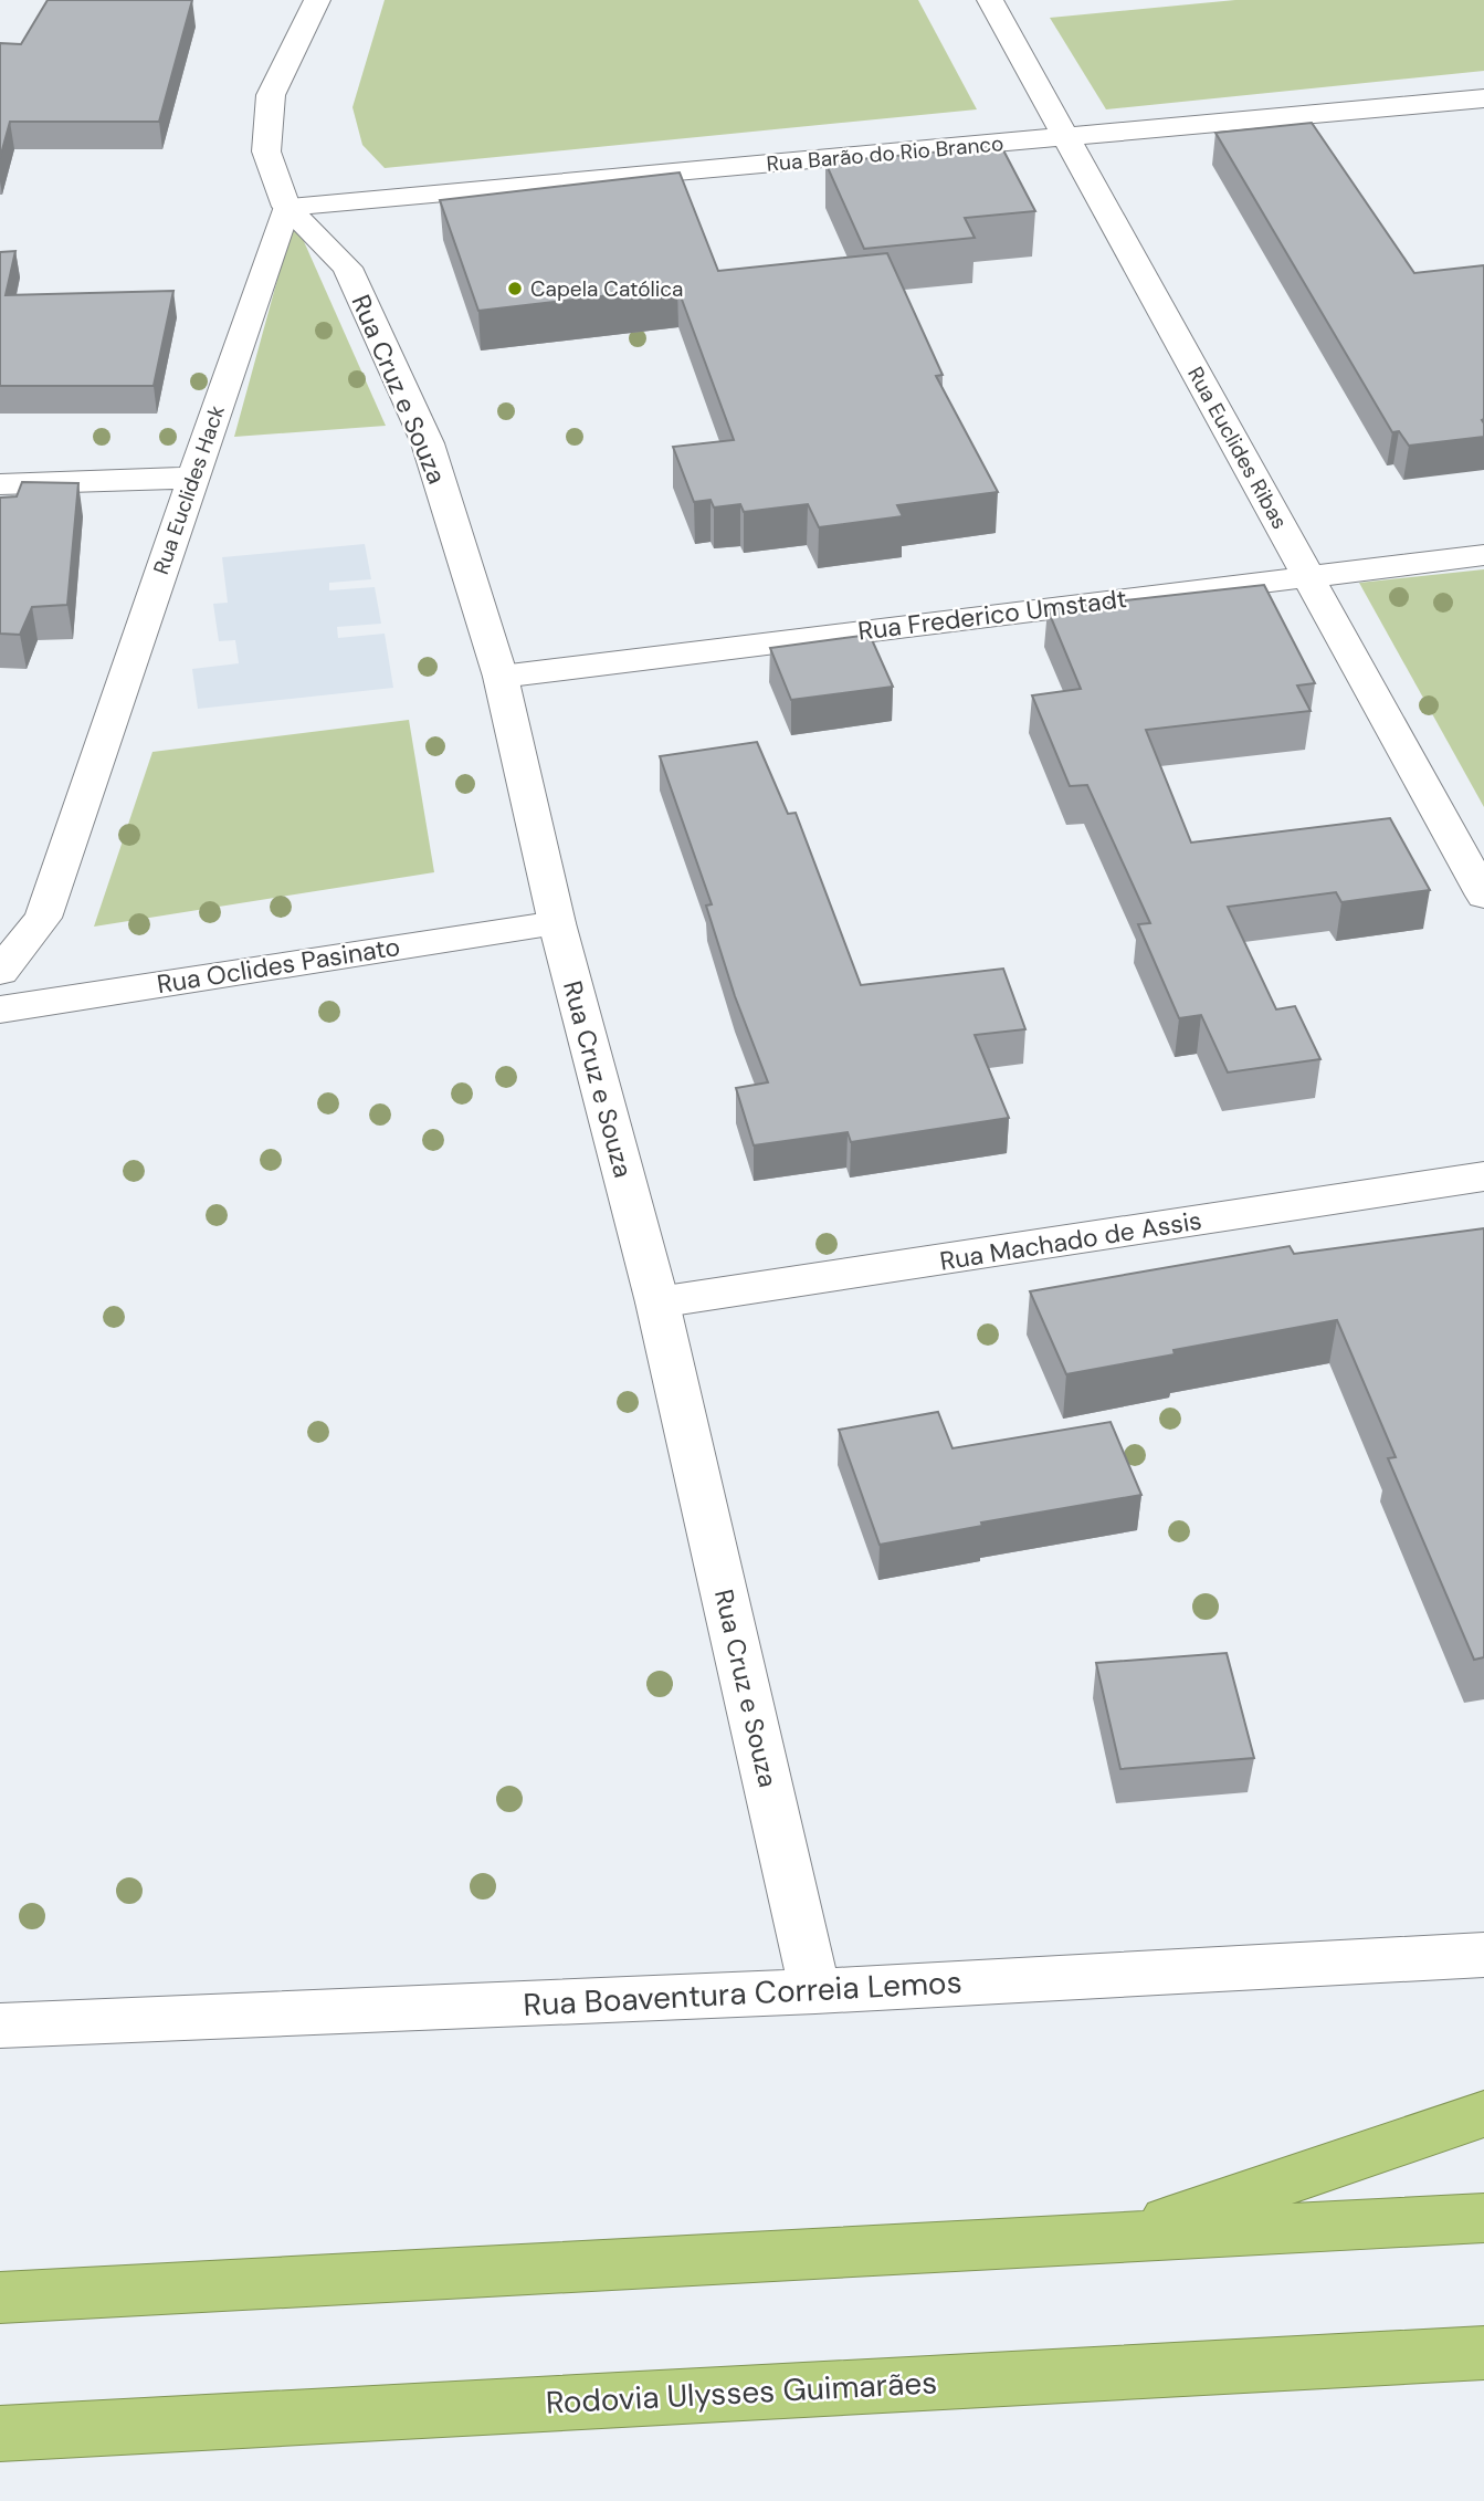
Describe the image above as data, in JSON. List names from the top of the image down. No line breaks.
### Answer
{"streets":{"highway":["Rodovia Ulysses Guimarães"],"street":["Rua Barão do Rio Branco","Rua Cruz e Souza","Rua Euclides Ribas","Rua Euclides Hack","Rua Frederico Umstadt","Rua Oclides Pasinato","Rua Machado de Assis","Rua Boaventura Correia Lemos"]},"crossings":[["Rua Barão do Rio Branco","Rua Cruz e Souza"],["Rua Barão do Rio Branco","Rua Euclides Ribas"],["Rua Barão do Rio Branco","Rua Euclides Hack"],["Rua Cruz e Souza","Rua Euclides Hack"],["Rua Cruz e Souza","Rua Frederico Umstadt"],["Rua Cruz e Souza","Rua Oclides Pasinato"],["Rua Cruz e Souza","Rua Machado de Assis"],["Rua Cruz e Souza","Rua Boaventura Correia Lemos"],["Rua Euclides Ribas","Rua Frederico Umstadt"]],"places":["Capela Católica"]}
